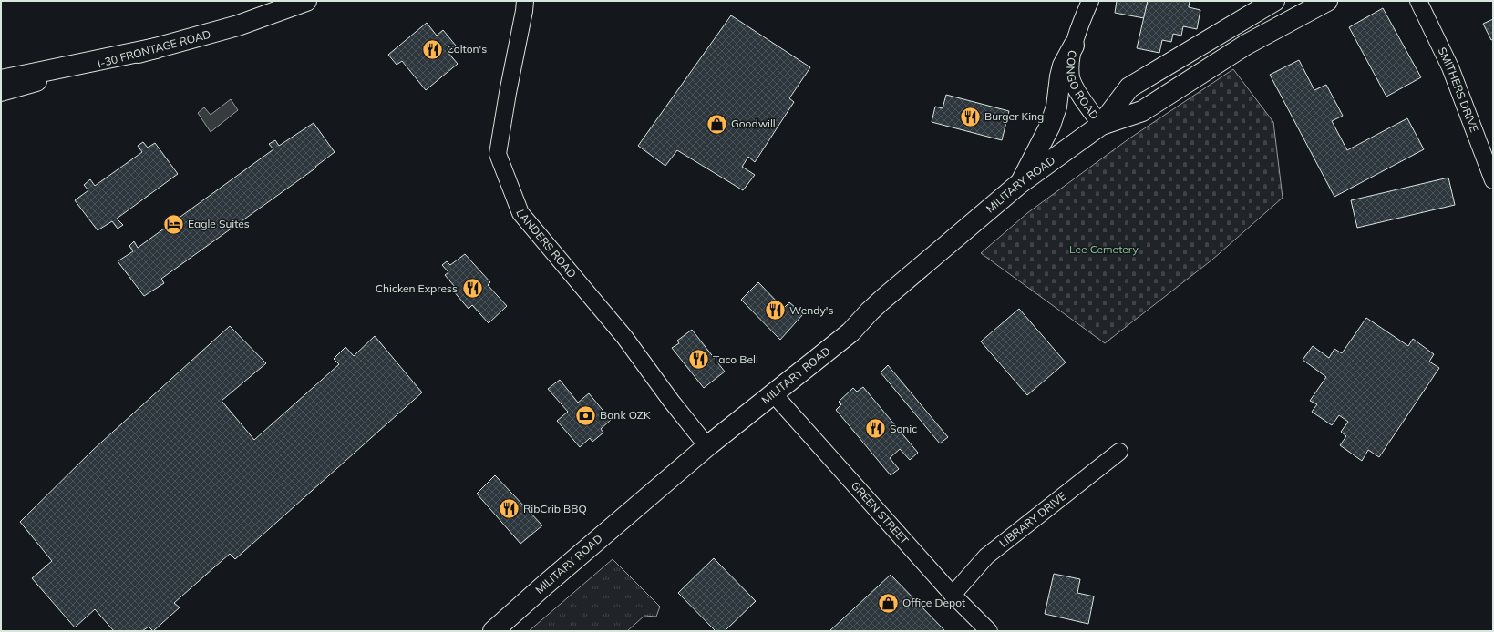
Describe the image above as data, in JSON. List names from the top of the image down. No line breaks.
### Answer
{"streets":{"main road":["I-30 FRONTAGE ROAD","MILITARY ROAD"],"street":["CONGO ROAD","SMITHERS DRIVE","LANDERS ROAD","GREEN STREET","LIBRARY DRIVE"]},"crossings":[["CONGO ROAD","MILITARY ROAD"],["MILITARY ROAD","LANDERS ROAD"],["MILITARY ROAD","GREEN STREET"],["GREEN STREET","LIBRARY DRIVE"]],"parks":["Lee Cemetery"],"places":{"restaurant":["Colton's","Burger King","Chicken Express","Wendy's","Taco Bell","Sonic","RibCrib BBQ"],"shop":["Goodwill","Office Depot"],"hotel":["Eagle Suites"],"bank":["Bank OZK"]}}
